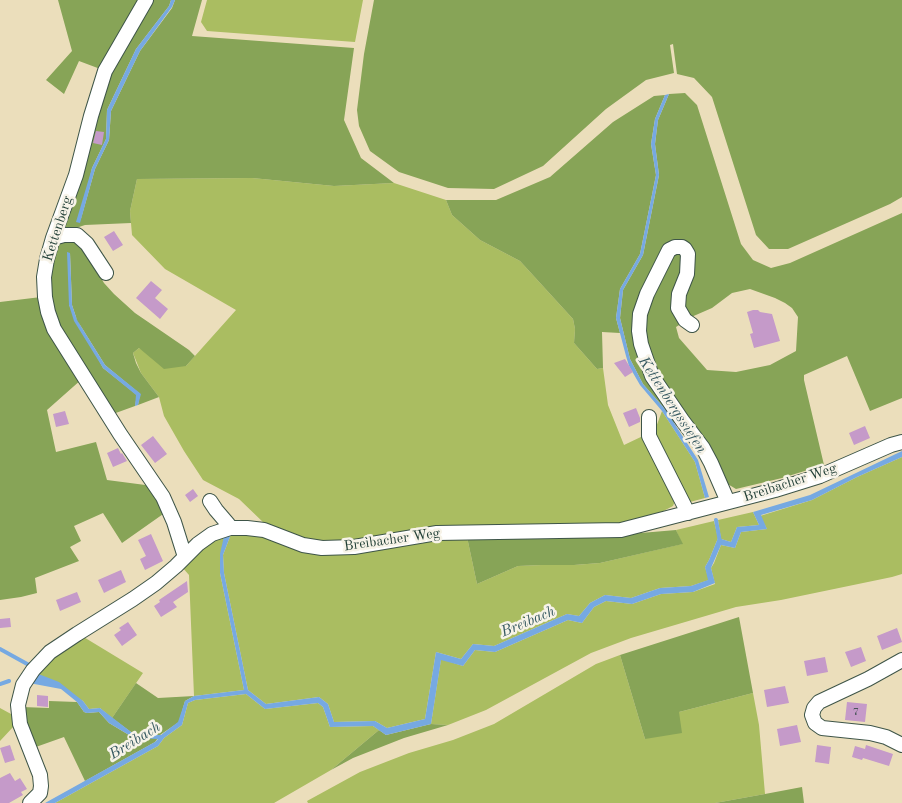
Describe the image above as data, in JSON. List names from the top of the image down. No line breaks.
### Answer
{"streets":{"street":["Kettenberg","Breibacher Weg"]},"crossings":[["Kettenberg","Breibacher Weg"]],"water":["Kettenbergssiefen","Breibach"],"house_numbers":["7"]}
